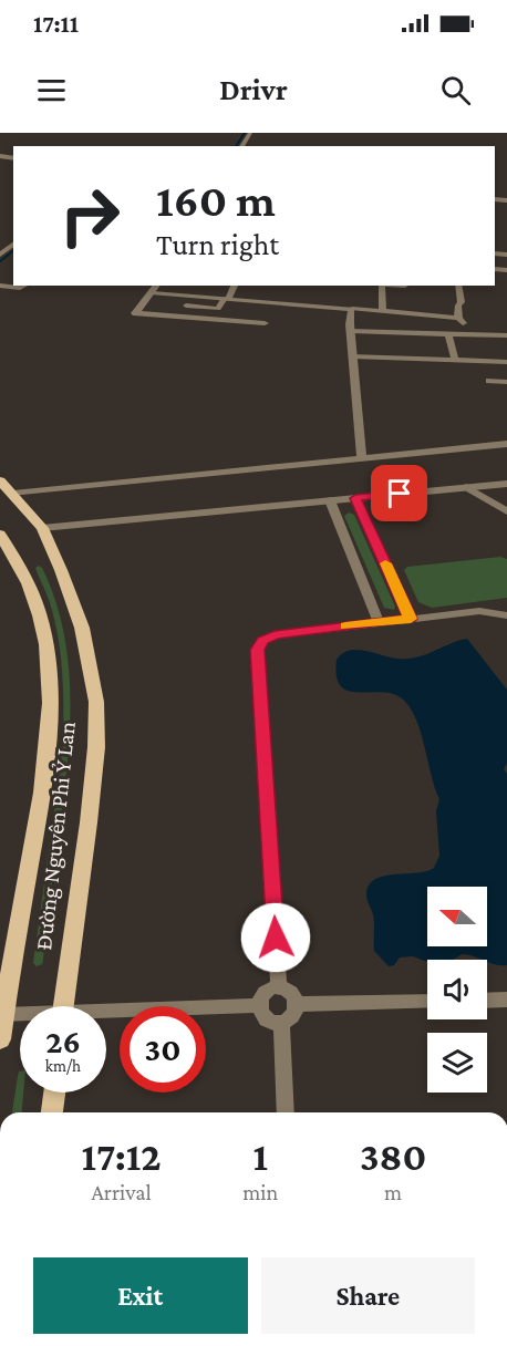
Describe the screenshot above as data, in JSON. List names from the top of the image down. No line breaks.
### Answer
{"streets":{"main road":["Đường Nguyên Phi Ỷ Lan"]},"north":"left","page":{"status":"17:11","header":"Drivr","turn":["160 m","Turn right"],"speed":"26 km/h","limit":"30","eta":["17:12","Arrival","1","min","380","m"],"buttons":["Exit","Share"]}}
